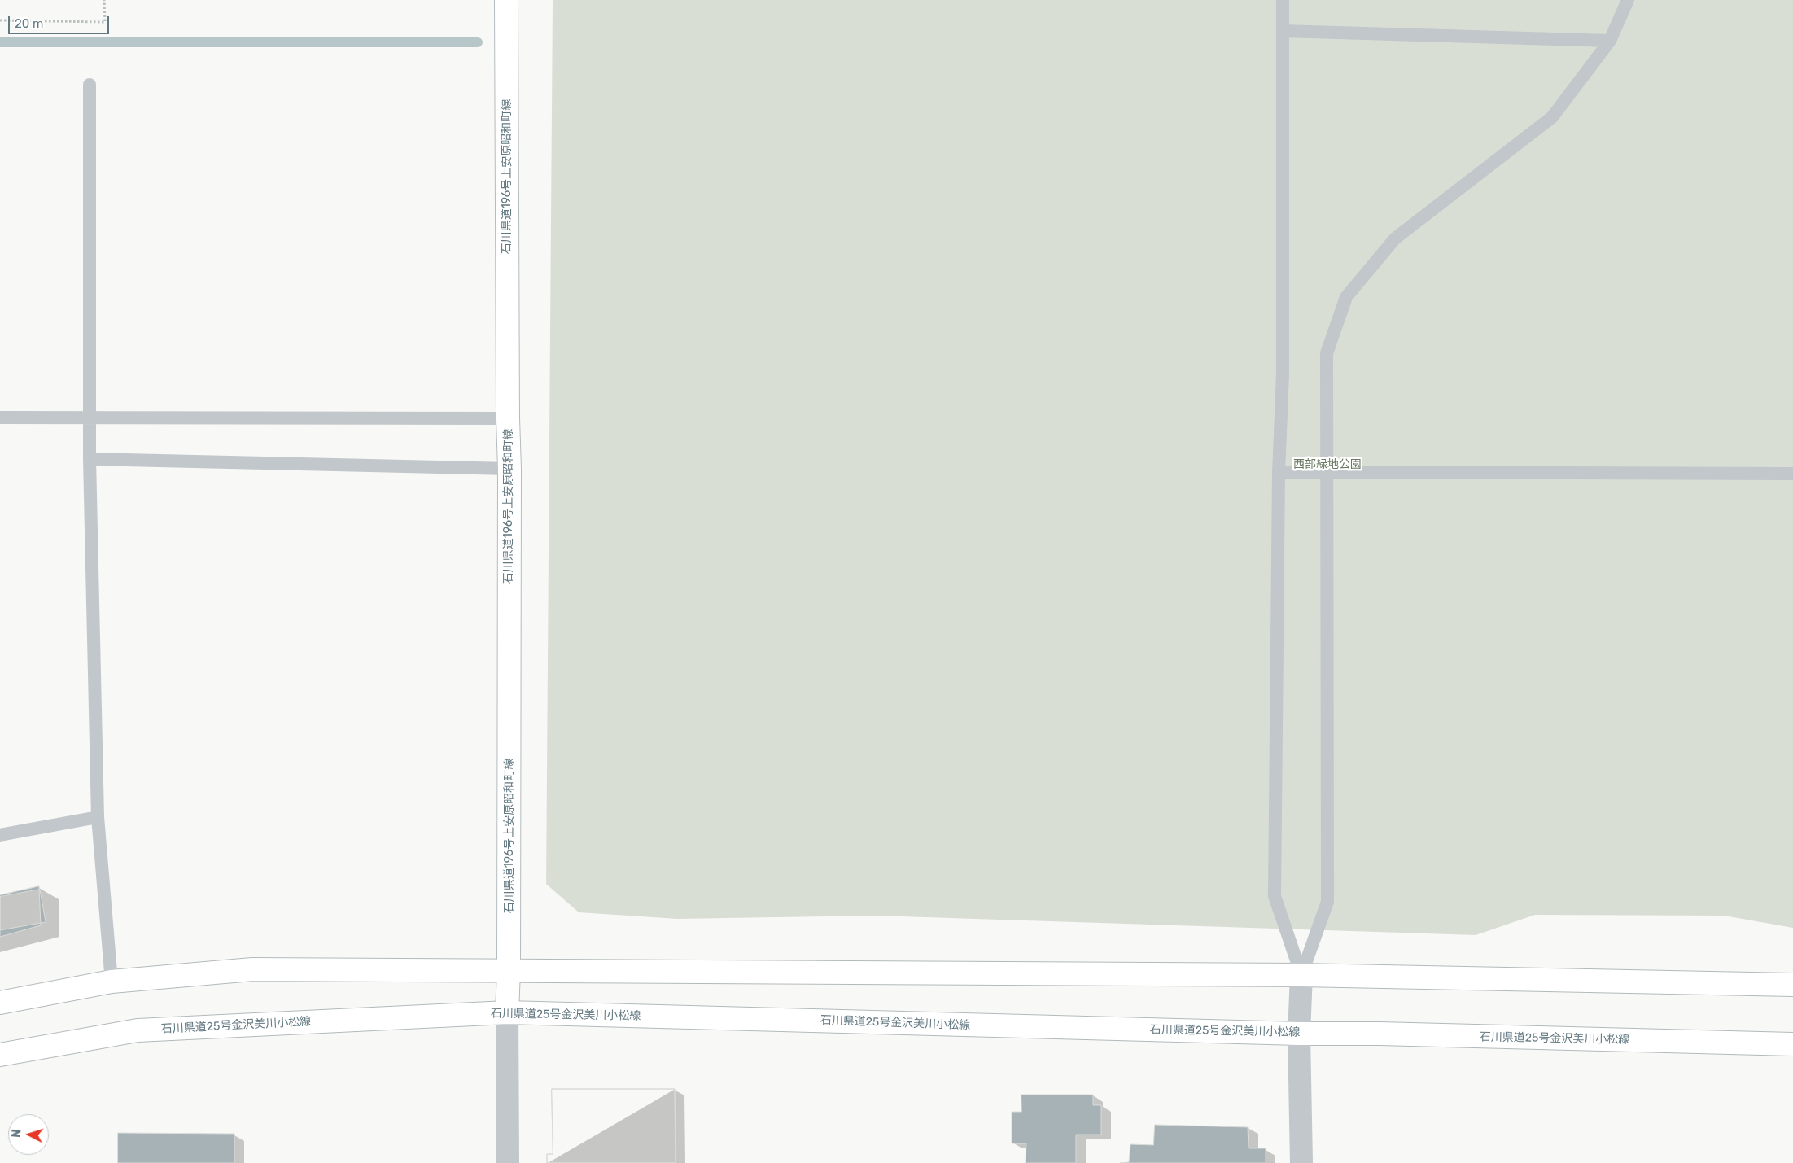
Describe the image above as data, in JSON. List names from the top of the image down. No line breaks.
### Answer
{"streets":{"main road":["石川県道196号上安原昭和町線","石川県道25号金沢美川小松線"]},"crossings":[["石川県道196号上安原昭和町線","石川県道25号金沢美川小松線"]],"parks":["西部緑地公園"],"scale_bar":"20 m","north":"left"}
